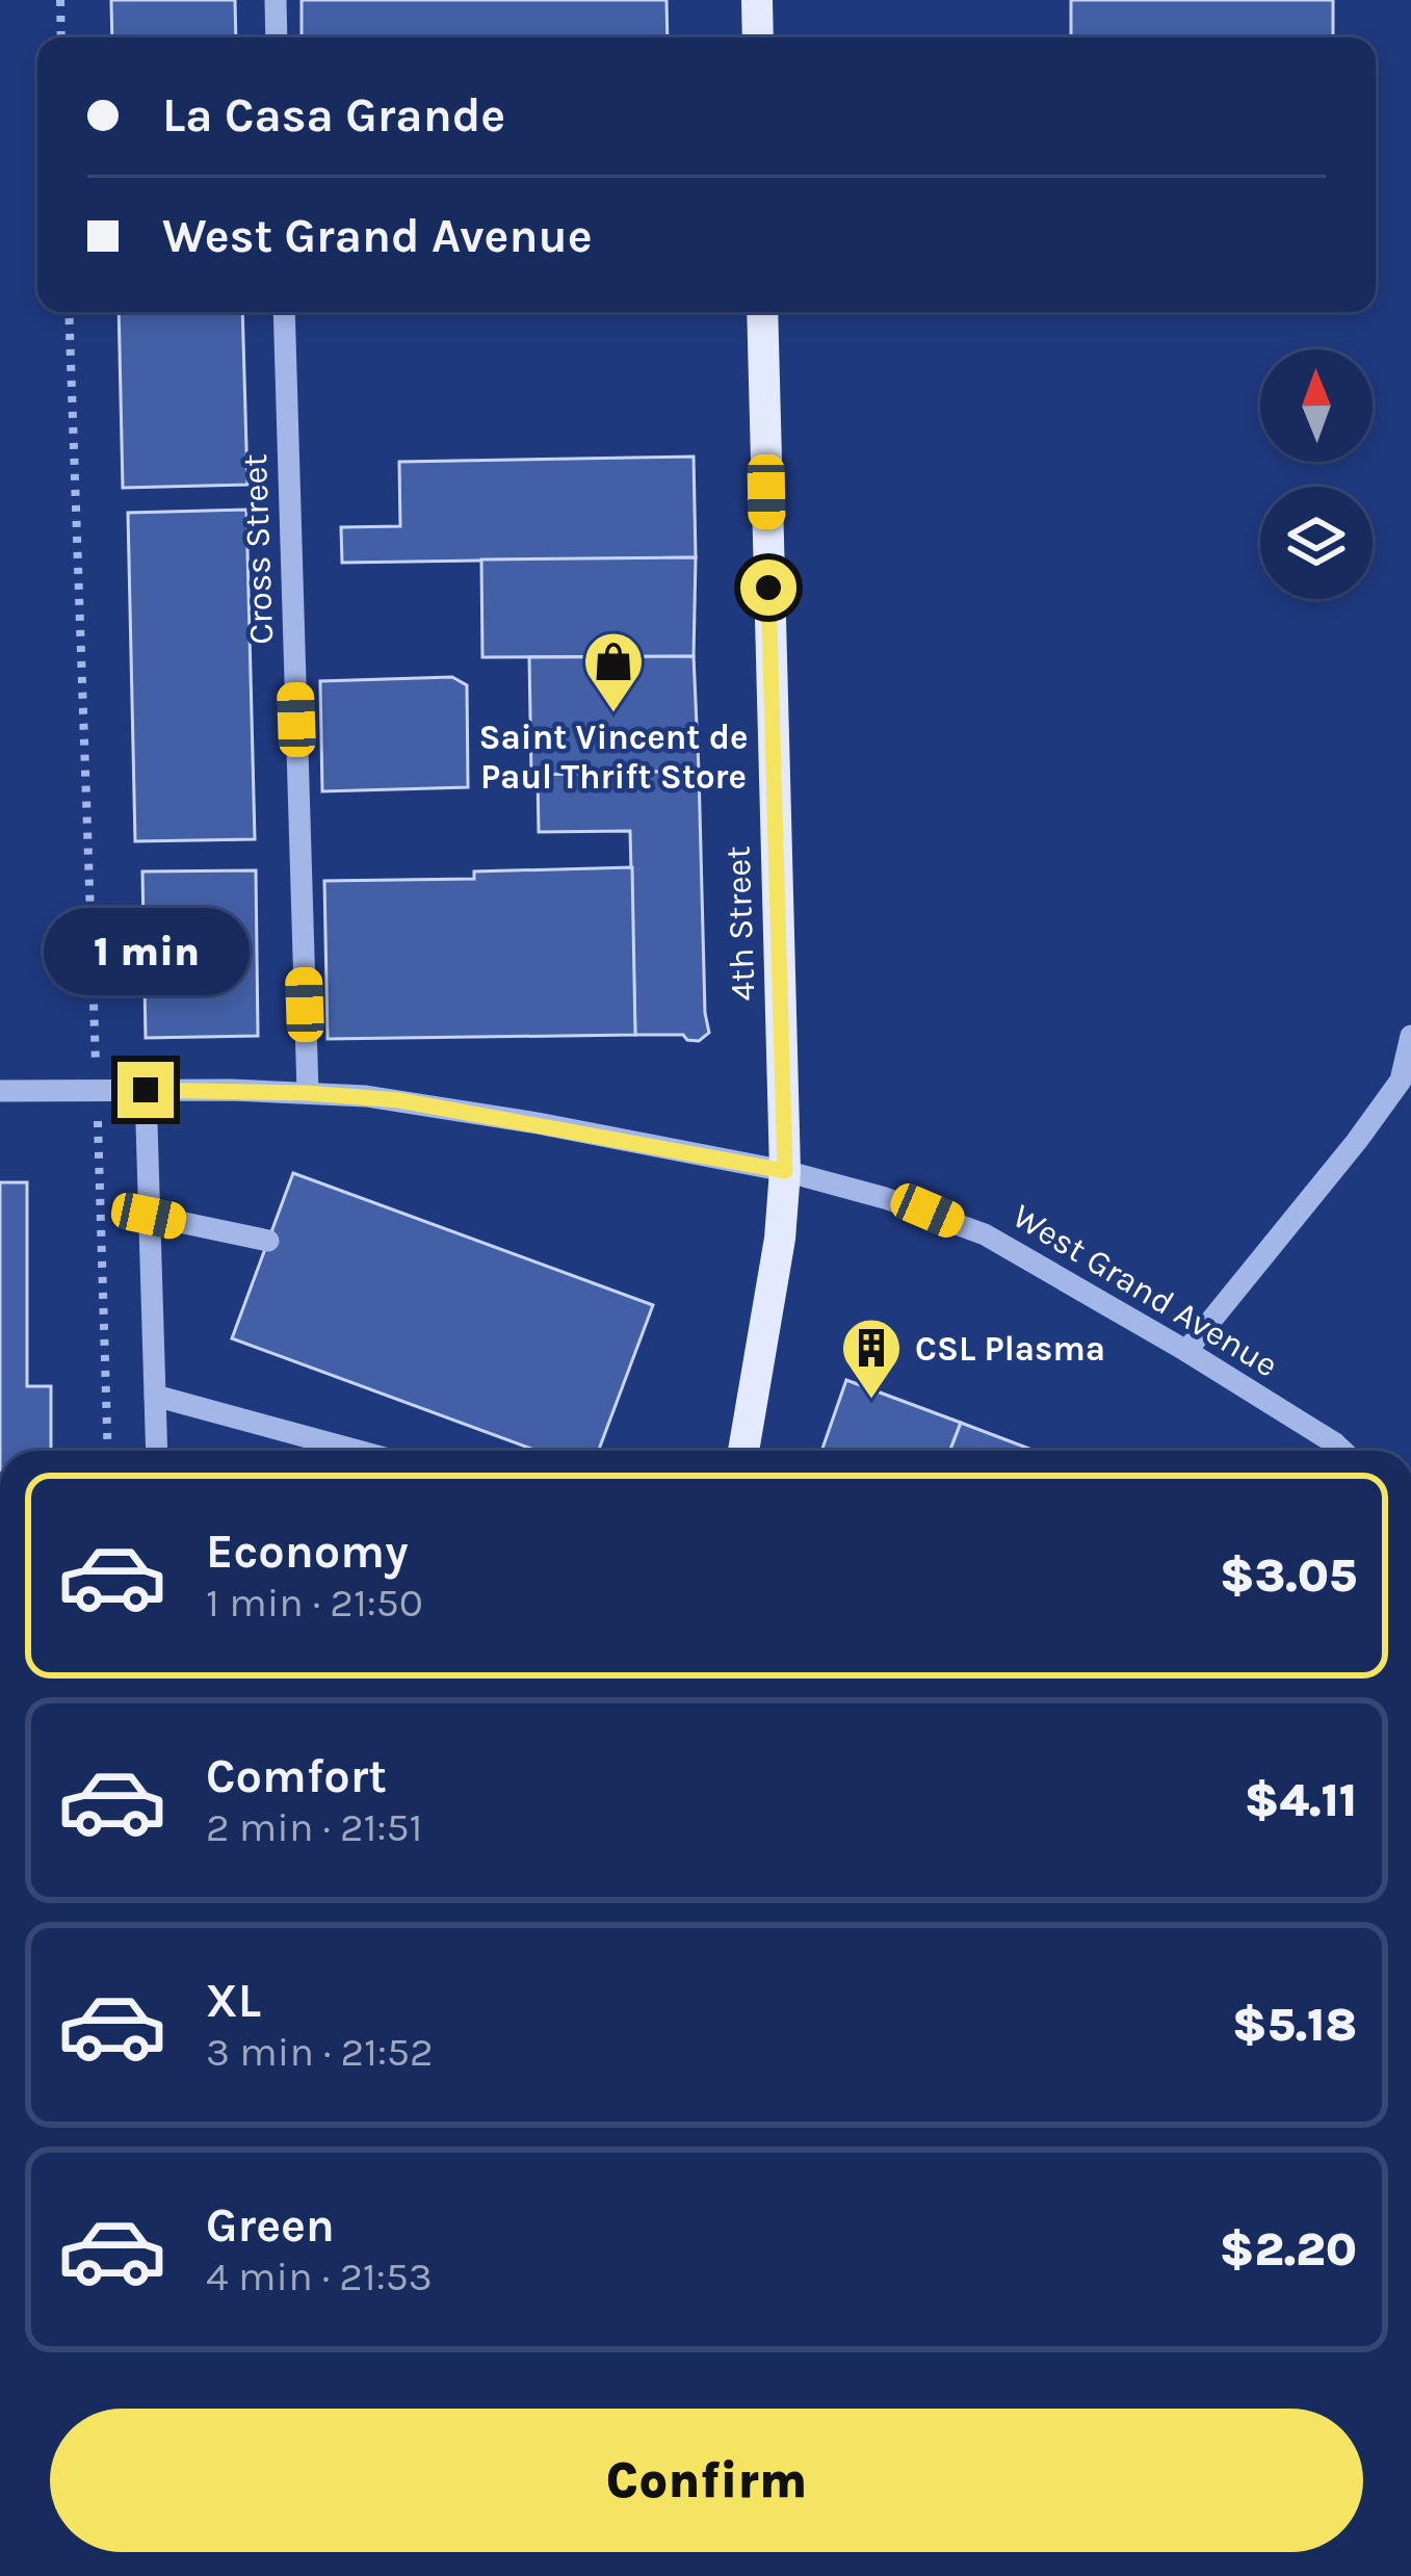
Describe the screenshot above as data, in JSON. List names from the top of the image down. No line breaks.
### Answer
{"streets":{"main road":["4th Street"],"street":["Cross Street","West Grand Avenue"]},"crossings":[["Cross Street","West Grand Avenue"],["4th Street","West Grand Avenue"]],"places":{"shop":["Saint Vincent de Paul Thrift Store"],"building":["CSL Plasma"]},"north":"top","page":{"banner":["La Casa Grande","West Grand Avenue"],"bubble":"1 min","list":[{"name":"Economy","note":"1 min · 21:50","value":"$3.05"},{"name":"Comfort","note":"2 min · 21:51","value":"$4.11"},{"name":"XL","note":"3 min · 21:52","value":"$5.18"},{"name":"Green","note":"4 min · 21:53","value":"$2.20"}],"buttons":"Confirm"}}
